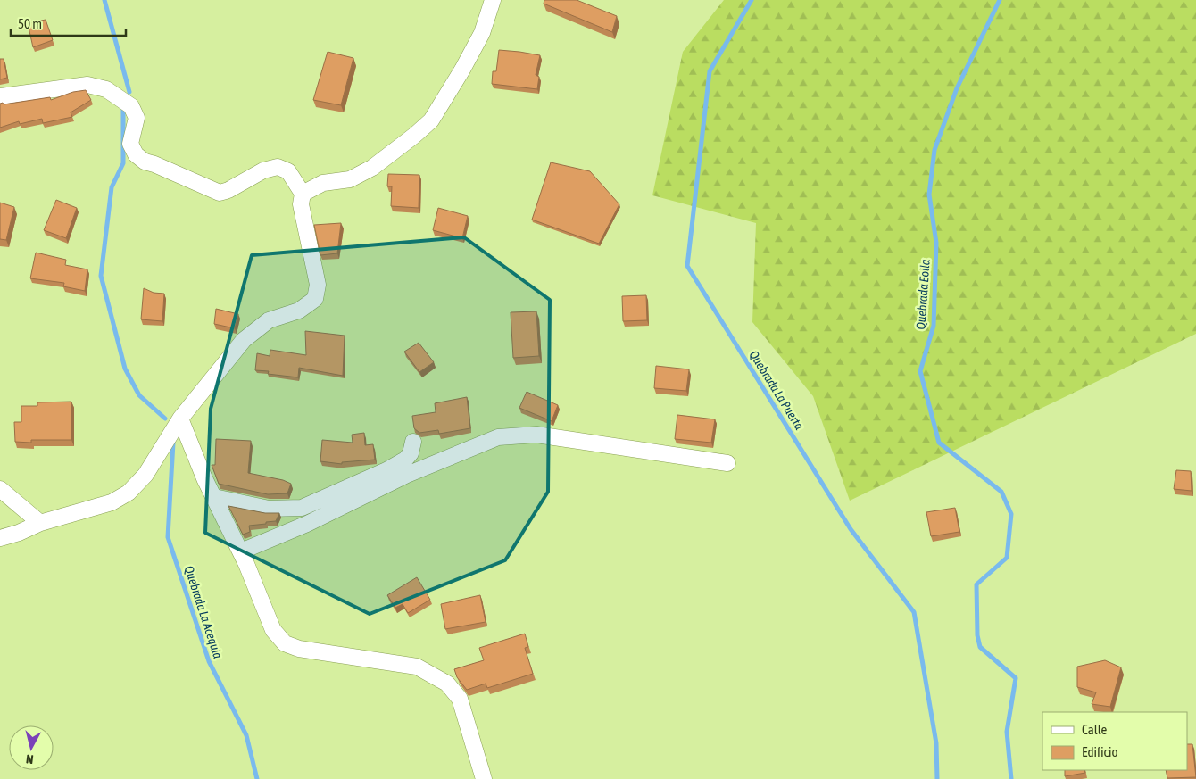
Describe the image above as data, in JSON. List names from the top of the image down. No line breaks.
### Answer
{"water":["Quebrada Eoila","Quebrada La Puerta","Quebrada La Acequia"],"legend":["Calle","Edificio"],"scale_bar":"50 m","north":"bottom"}
